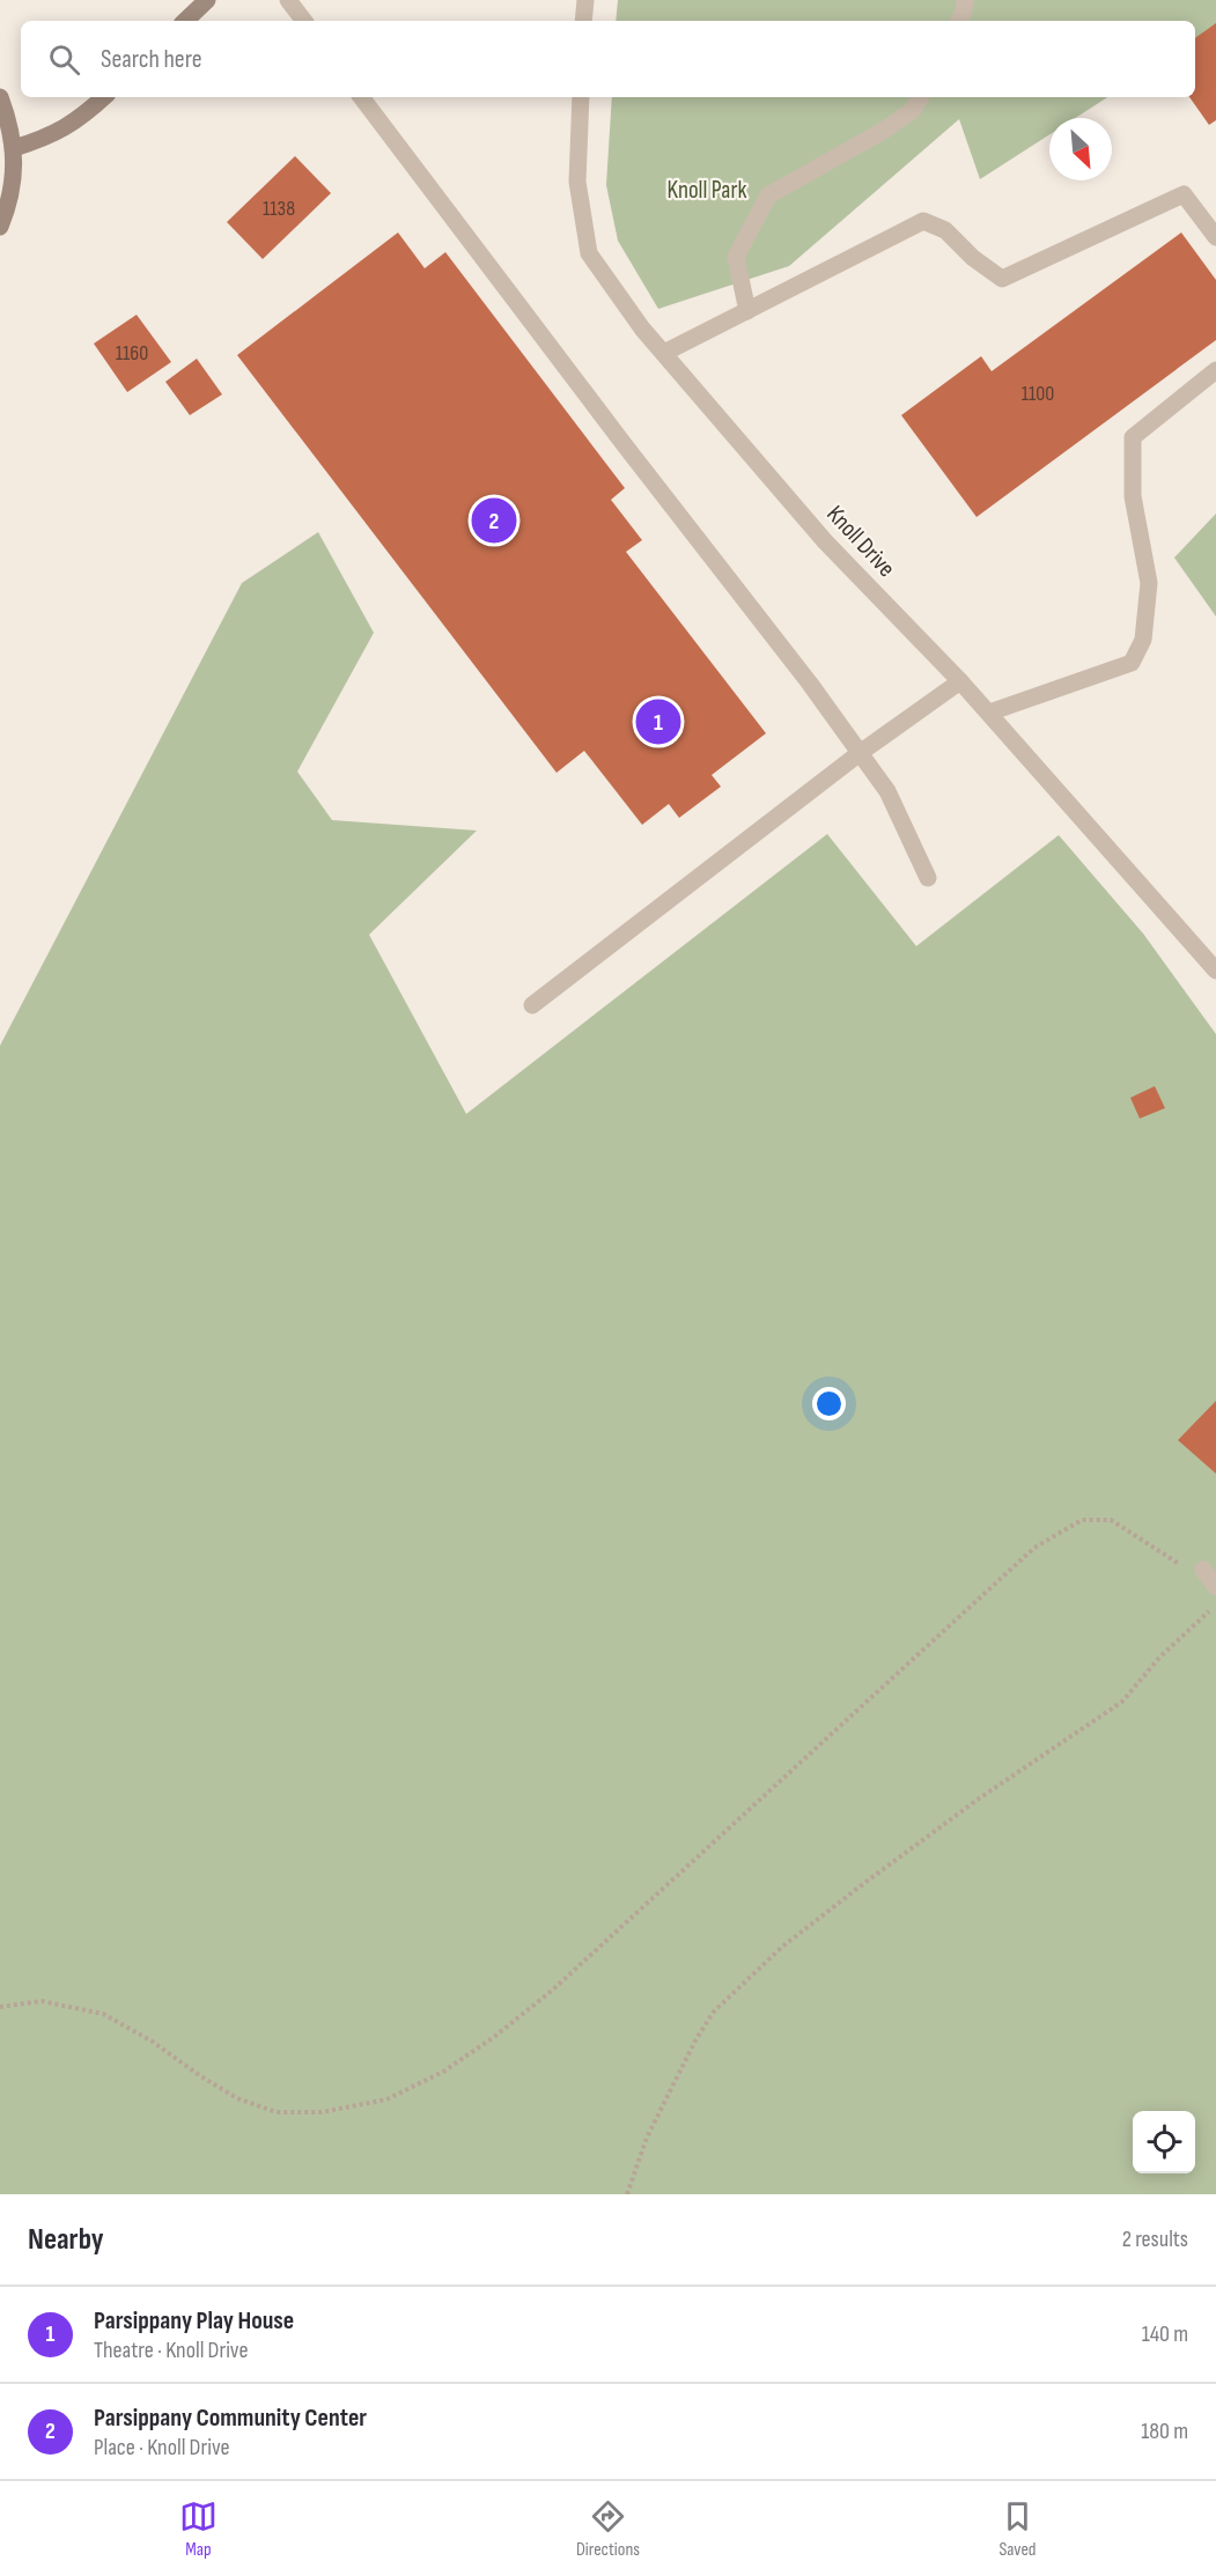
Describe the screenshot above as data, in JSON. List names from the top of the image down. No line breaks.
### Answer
{"streets":{"street":["Knoll Drive"]},"parks":["Knoll Park"],"house_numbers":["1138","1160","1100"],"north":"bottom right","page":{"search":"Search here","pins":["2","1"],"heading":["Nearby","2 results"],"list":[{"mark":"1","name":"Parsippany Play House","note":"Theatre · Knoll Drive","value":"140 m"},{"mark":"2","name":"Parsippany Community Center","note":"Place · Knoll Drive","value":"180 m"}],"nav":["Map","Directions","Saved"]}}
